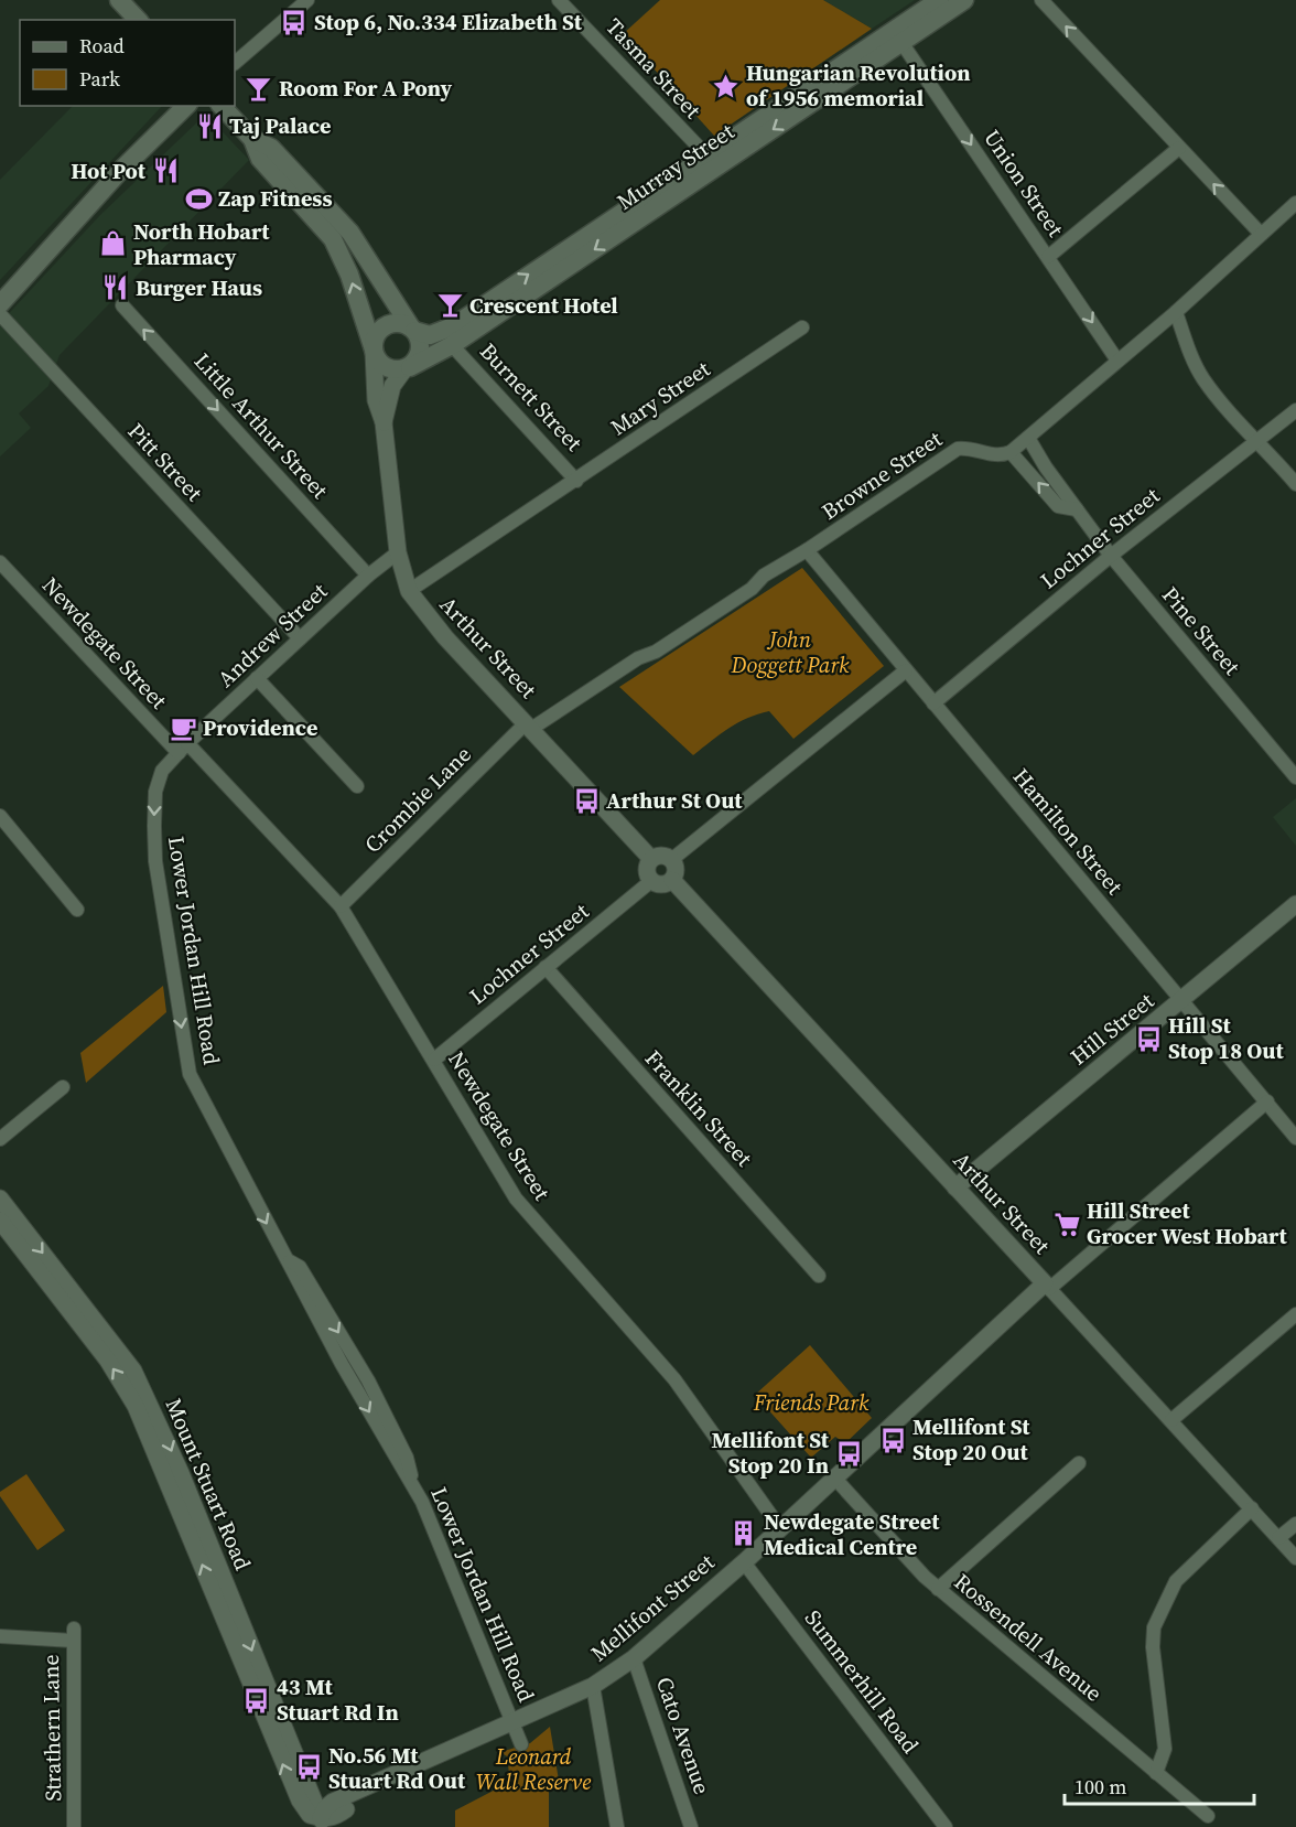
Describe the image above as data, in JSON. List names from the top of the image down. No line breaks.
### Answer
{"streets":{"main road":["Murray Street"],"street":["Tasma Street","Union Street","Burnett Street","Mary Street","Little Arthur Street","Pitt Street","Browne Street","Lochner Street","Pine Street","Andrew Street","Newdegate Street","Arthur Street","Crombie Lane","Hamilton Street","Lower Jordan Hill Road","Hill Street","Franklin Street","Mount Stuart Road","Mellifont Street","Rossendell Avenue","Summerhill Road","Strathern Lane","Cato Avenue"]},"crossings":[["Tasma Street","Murray Street"],["Murray Street","Union Street"],["Murray Street","Burnett Street"],["Murray Street","Arthur Street"],["Burnett Street","Mary Street"],["Mary Street","Arthur Street"],["Little Arthur Street","Andrew Street"],["Pitt Street","Andrew Street"],["Browne Street","Pine Street"],["Browne Street","Arthur Street"],["Browne Street","Crombie Lane"],["Browne Street","Hamilton Street"],["Lochner Street","Pine Street"],["Lochner Street","Newdegate Street"],["Lochner Street","Arthur Street"],["Lochner Street","Hamilton Street"],["Lochner Street","Franklin Street"],["Andrew Street","Newdegate Street"],["Andrew Street","Arthur Street"],["Andrew Street","Lower Jordan Hill Road"],["Newdegate Street","Crombie Lane"],["Newdegate Street","Lower Jordan Hill Road"],["Newdegate Street","Mellifont Street"],["Arthur Street","Crombie Lane"],["Arthur Street","Hill Street"],["Arthur Street","Mellifont Street"],["Hamilton Street","Hill Street"],["Lower Jordan Hill Road","Mellifont Street"],["Mount Stuart Road","Mellifont Street"],["Mellifont Street","Rossendell Avenue"],["Mellifont Street","Summerhill Road"],["Mellifont Street","Cato Avenue"]],"one_way":["Union Street","Lower Jordan Hill Road"],"parks":["John Doggett Park","Friends Park","Leonard Wall Reserve"],"places":{"bus stop":["Stop 6, No.334 Elizabeth St","Arthur St Out","Hill St Stop 18 Out","Mellifont St Stop 20 Out","Mellifont St Stop 20 In","43 Mt Stuart Rd In","No.56 Mt Stuart Rd Out"],"place":["Hungarian Revolution of 1956 memorial"],"bar":["Room For A Pony","Crescent Hotel"],"restaurant":["Taj Palace","Hot Pot","Burger Haus"],"sports":["Zap Fitness"],"shop":["North Hobart Pharmacy"],"cafe":["Providence"],"supermarket":["Hill Street Grocer West Hobart"],"building":["Newdegate Street Medical Centre"]},"legend":["Road","Park"],"scale_bar":"100 m"}
